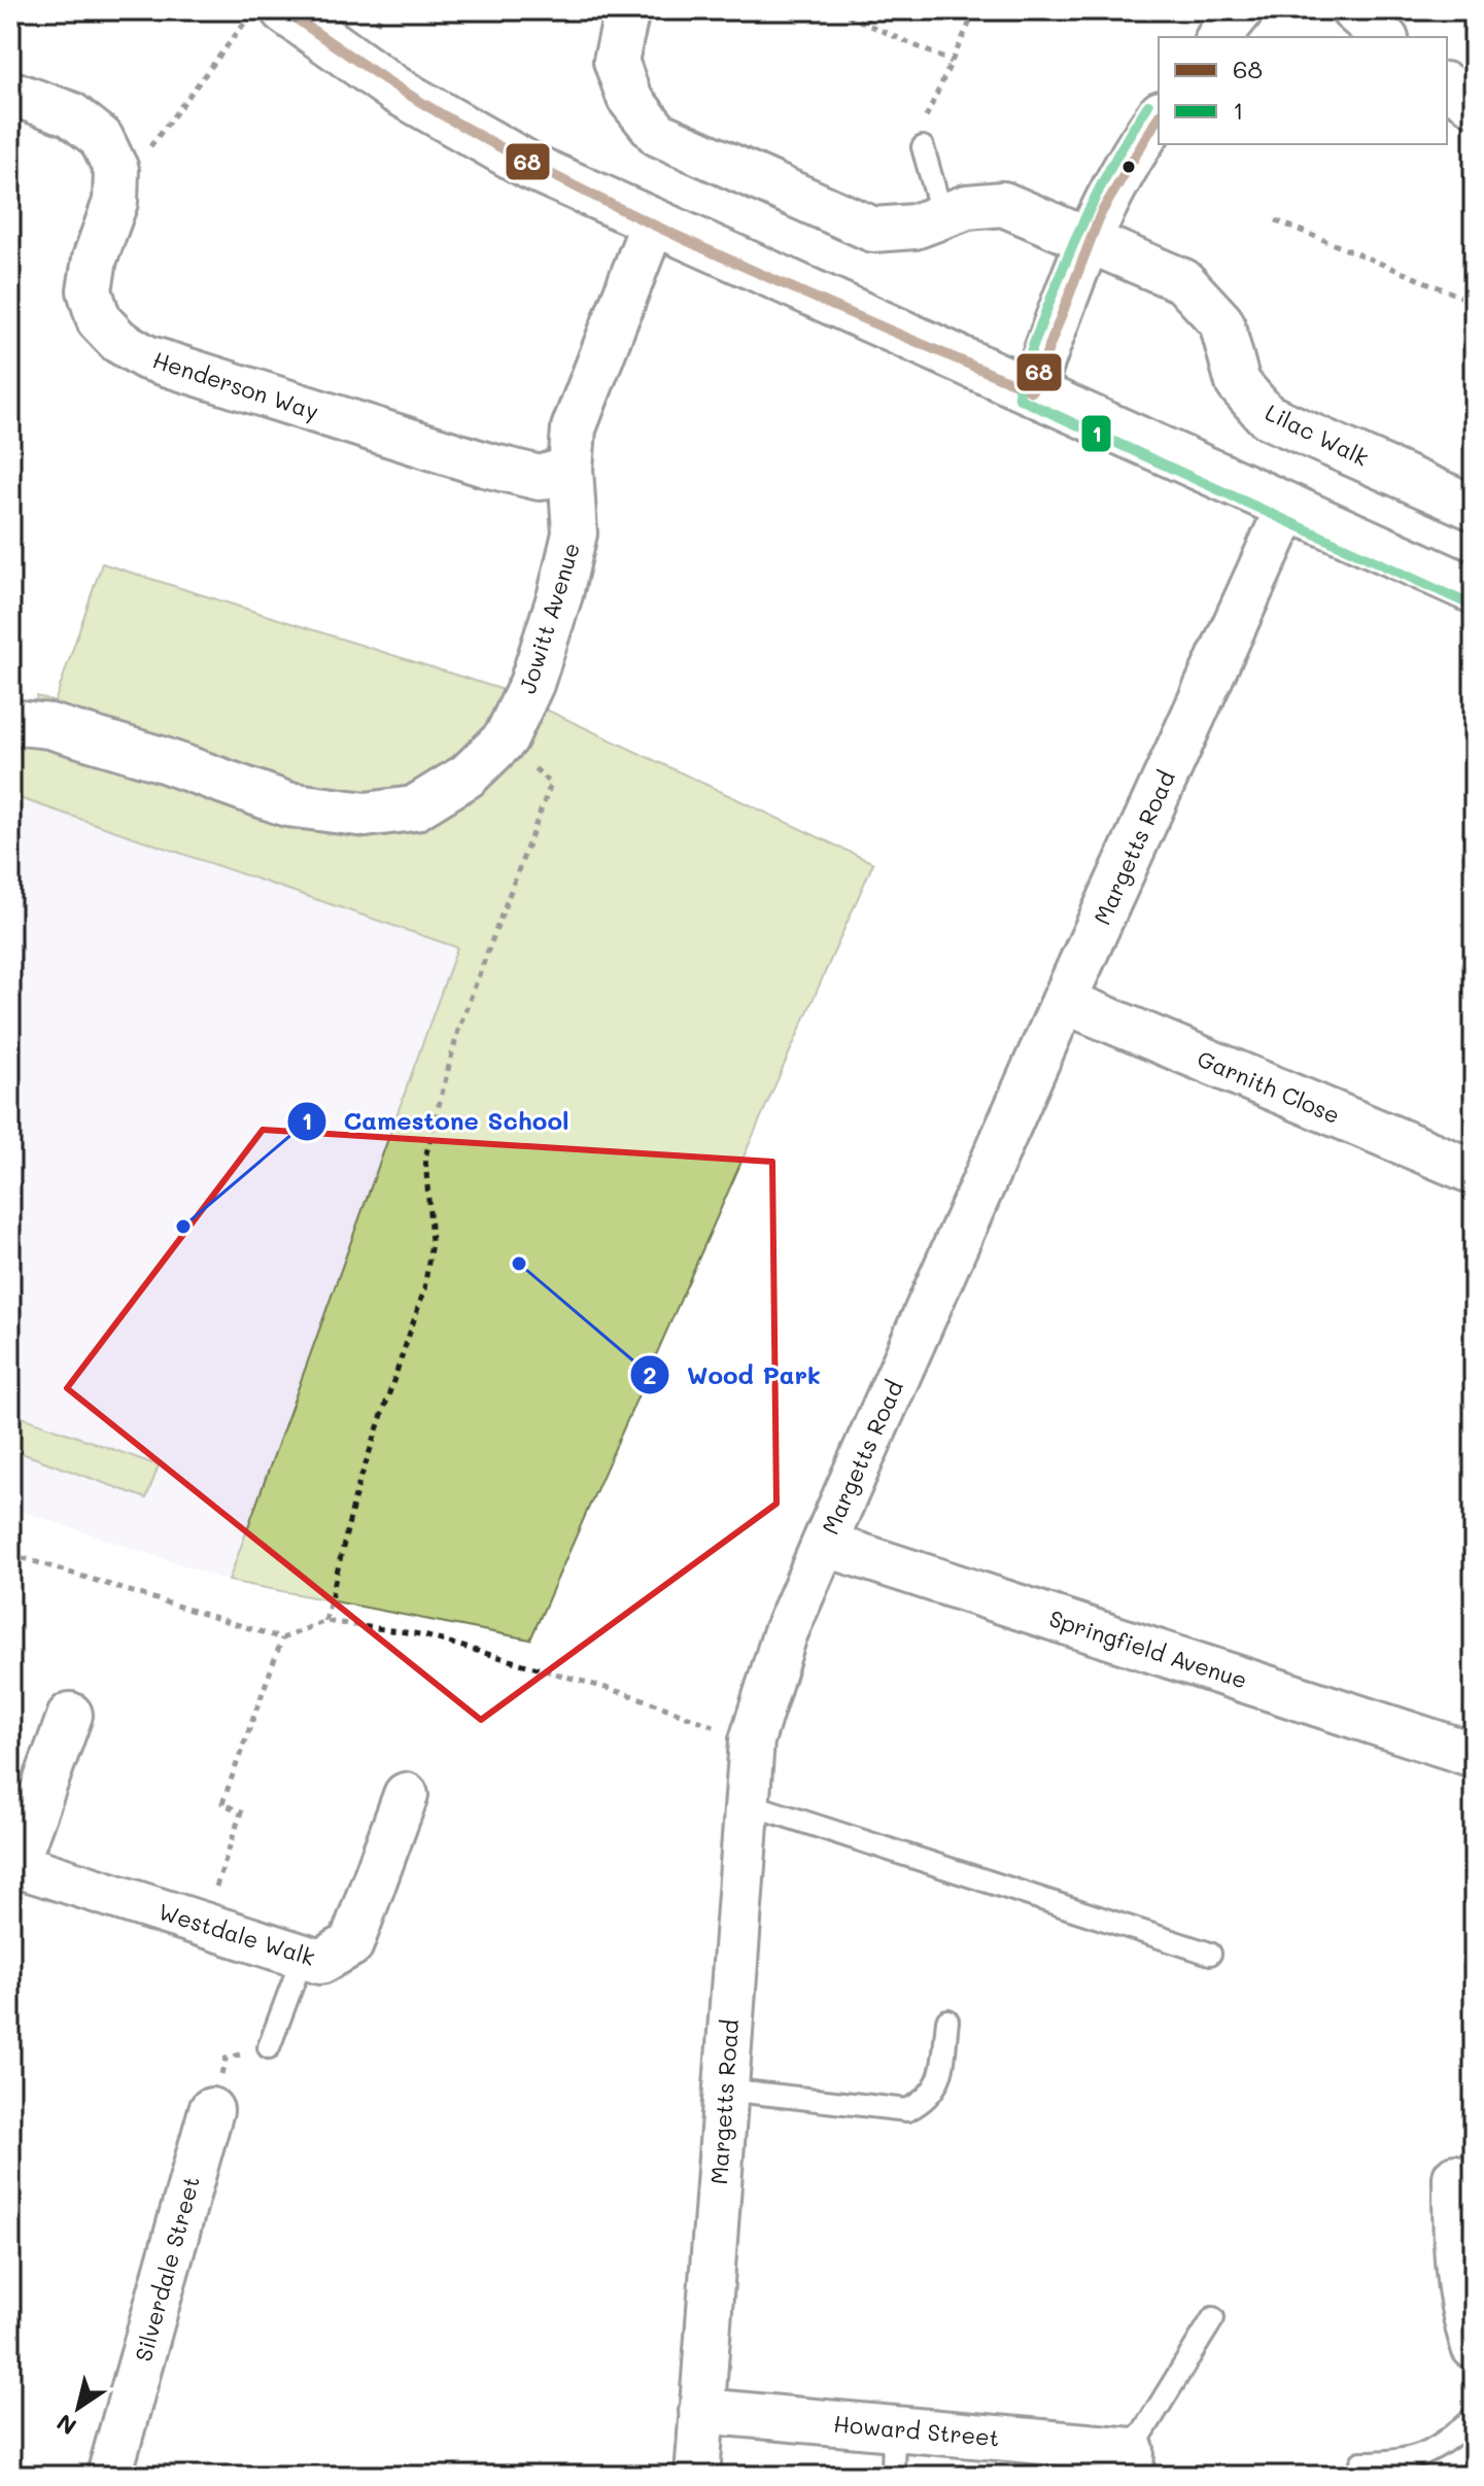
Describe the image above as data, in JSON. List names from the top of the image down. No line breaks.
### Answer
{"streets":{"street":["Henderson Way","Lilac Walk","Jowitt Avenue","Margetts Road","Garnith Close","Springfield Avenue","Westdale Walk","Silverdale Street","Howard Street"]},"crossings":[["Henderson Way","Jowitt Avenue"],["Margetts Road","Garnith Close"],["Margetts Road","Springfield Avenue"],["Margetts Road","Howard Street"]],"places":["Camestone School","Wood Park"],"lines":["transit line 68","transit line 1"],"legend":["68","1"],"north":"bottom left"}
